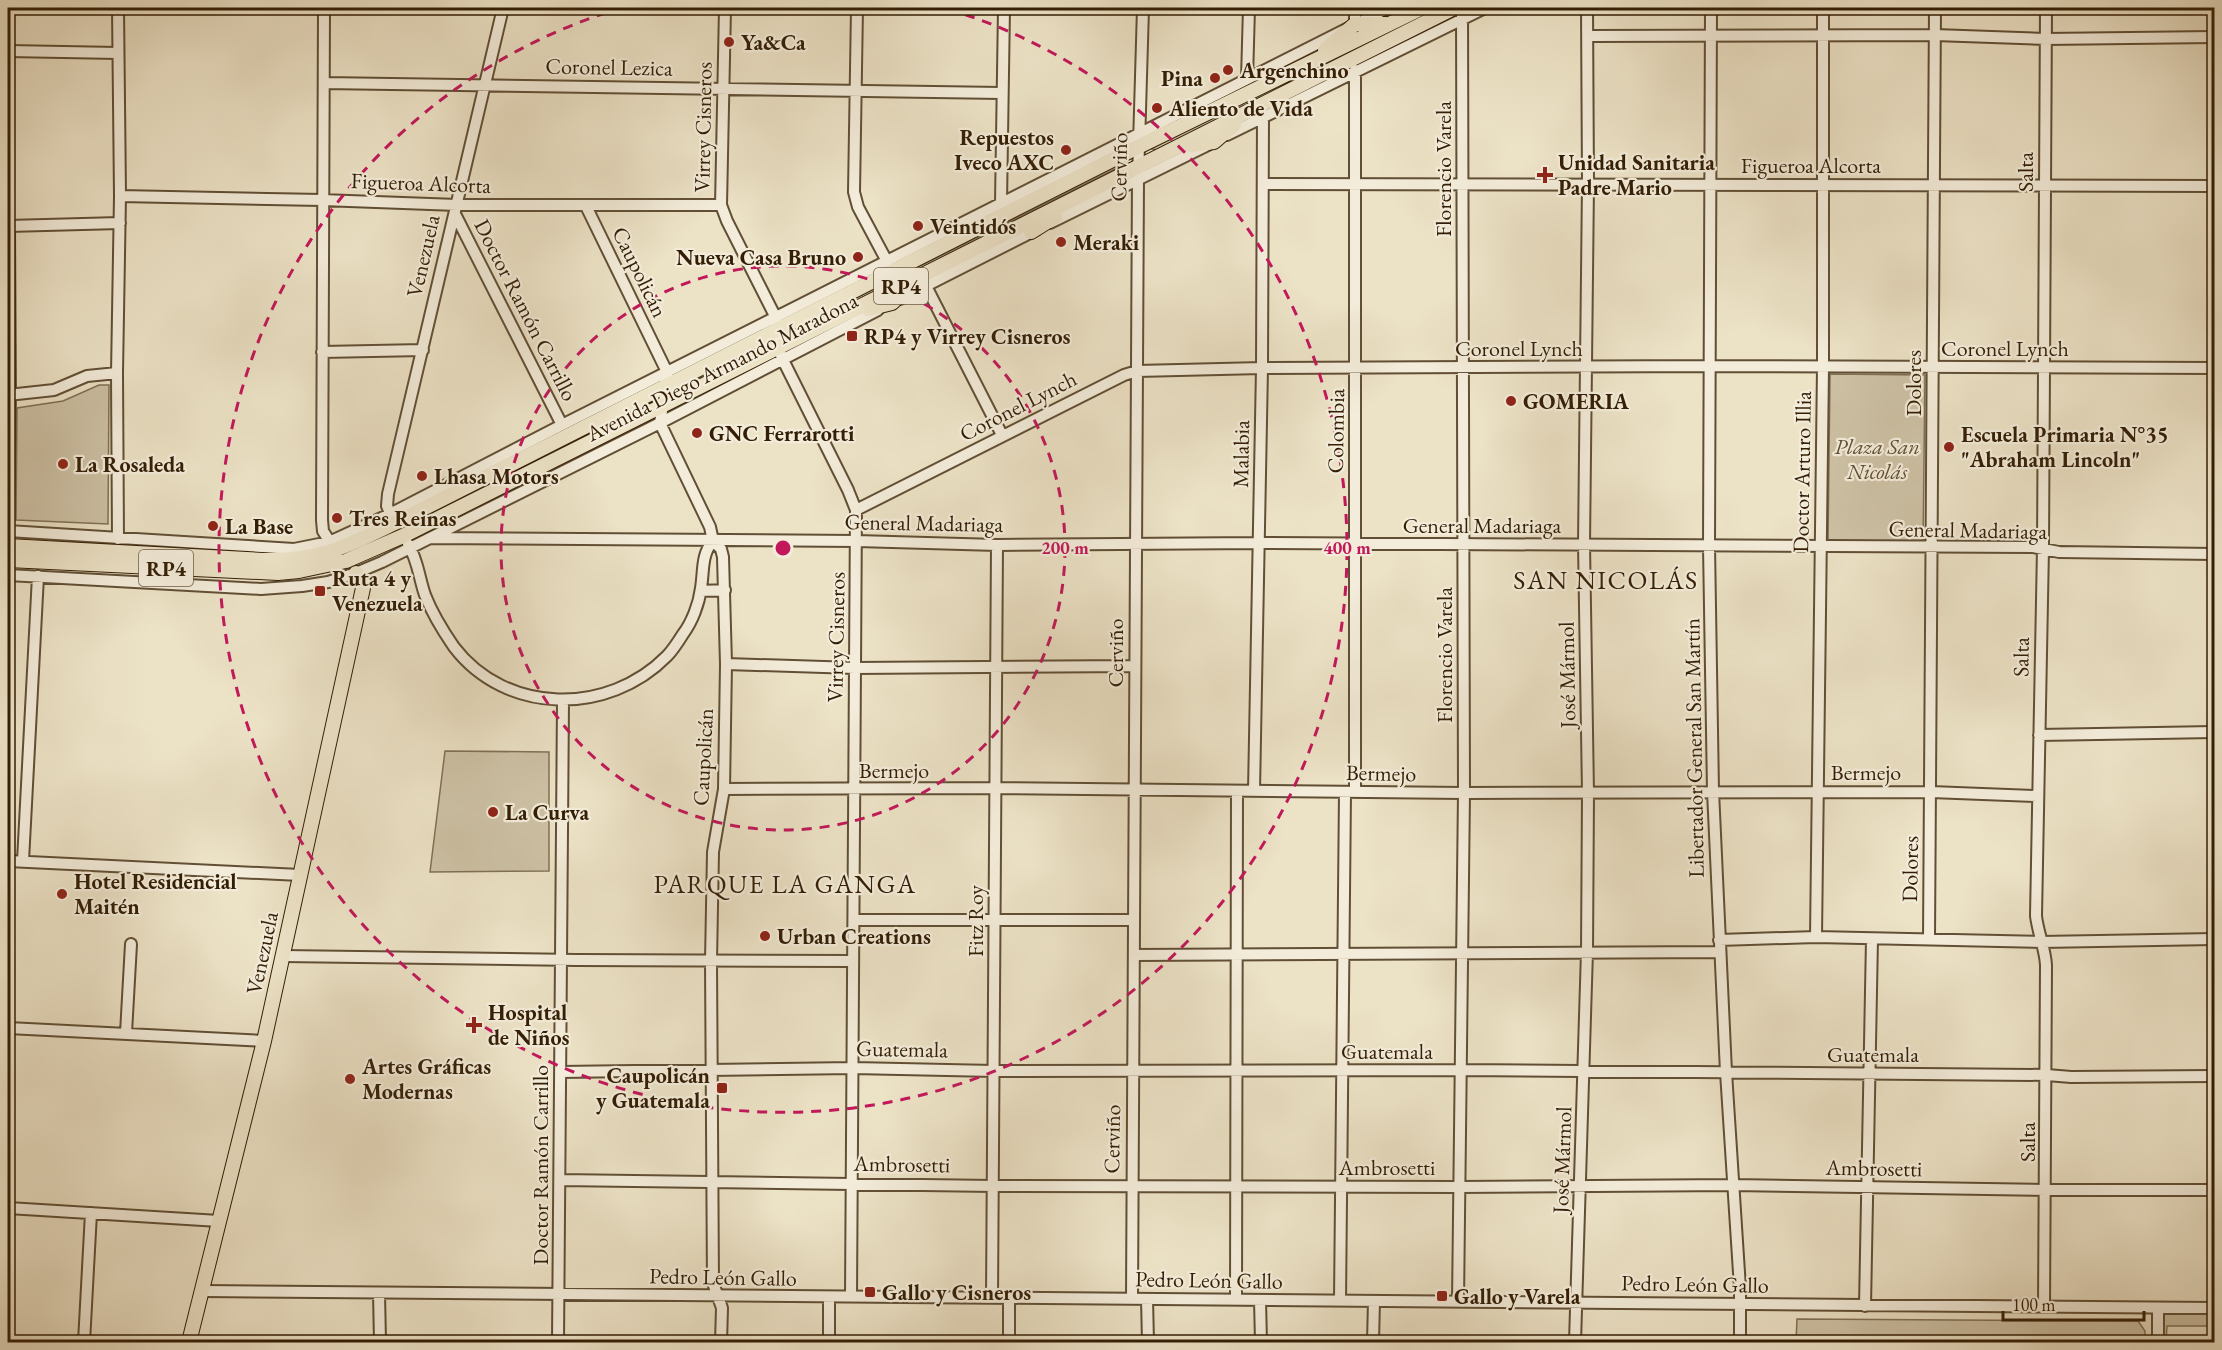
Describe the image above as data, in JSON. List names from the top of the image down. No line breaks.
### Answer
{"streets":{"main road":["Venezuela","RP4","Avenida Diego Armando Maradona"],"street":["Coronel Lezica","Virrey Cisneros","Figueroa Alcorta","Cerviño","Florencio Varela","Salta","Caupolicán","Doctor Ramón Carrillo","Coronel Lynch","Dolores","Colombia","Malabia","Doctor Arturo Illia","General Madariaga","José Mármol","Libertador General San Martín","Bermejo","Fitz Roy","Guatemala","Ambrosetti","Pedro León Gallo"]},"crossings":[["Coronel Lezica","Virrey Cisneros"],["Coronel Lezica","Venezuela"],["Virrey Cisneros","Figueroa Alcorta"],["Virrey Cisneros","Coronel Lynch"],["Virrey Cisneros","Avenida Diego Armando Maradona"],["Virrey Cisneros","General Madariaga"],["Virrey Cisneros","Bermejo"],["Virrey Cisneros","Guatemala"],["Virrey Cisneros","Ambrosetti"],["Virrey Cisneros","Pedro León Gallo"],["Figueroa Alcorta","Florencio Varela"],["Figueroa Alcorta","Salta"],["Figueroa Alcorta","Venezuela"],["Figueroa Alcorta","Caupolicán"],["Figueroa Alcorta","Doctor Ramón Carrillo"],["Figueroa Alcorta","Dolores"],["Figueroa Alcorta","Colombia"],["Figueroa Alcorta","Malabia"],["Figueroa Alcorta","Doctor Arturo Illia"],["Figueroa Alcorta","José Mármol"],["Figueroa Alcorta","Libertador General San Martín"],["Cerviño","Coronel Lynch"],["Cerviño","Avenida Diego Armando Maradona"],["Cerviño","General Madariaga"],["Cerviño","Bermejo"],["Cerviño","Guatemala"],["Cerviño","Ambrosetti"],["Cerviño","Pedro León Gallo"],["Florencio Varela","Coronel Lynch"],["Florencio Varela","Avenida Diego Armando Maradona"],["Florencio Varela","General Madariaga"],["Florencio Varela","Bermejo"],["Florencio Varela","Guatemala"],["Florencio Varela","Ambrosetti"],["Florencio Varela","Pedro León Gallo"],["Salta","Coronel Lynch"],["Salta","General Madariaga"],["Salta","Bermejo"],["Salta","Guatemala"],["Salta","Ambrosetti"],["Salta","Pedro León Gallo"],["Venezuela","Doctor Ramón Carrillo"],["Venezuela","Avenida Diego Armando Maradona"],["Venezuela","Pedro León Gallo"],["Caupolicán","Avenida Diego Armando Maradona"],["Caupolicán","General Madariaga"],["Caupolicán","Bermejo"],["Caupolicán","Guatemala"],["Caupolicán","Ambrosetti"],["Caupolicán","Pedro León Gallo"],["Doctor Ramón Carrillo","Avenida Diego Armando Maradona"],["Doctor Ramón Carrillo","Guatemala"],["Doctor Ramón Carrillo","Ambrosetti"],["Doctor Ramón Carrillo","Pedro León Gallo"],["Coronel Lynch","Dolores"],["Coronel Lynch","Colombia"],["Coronel Lynch","Malabia"],["Coronel Lynch","Doctor Arturo Illia"],["Coronel Lynch","José Mármol"],["Coronel Lynch","Libertador General San Martín"],["Avenida Diego Armando Maradona","Colombia"],["Avenida Diego Armando Maradona","Malabia"],["Avenida Diego Armando Maradona","General Madariaga"],["Dolores","General Madariaga"],["Dolores","Bermejo"],["Colombia","General Madariaga"],["Colombia","Bermejo"],["Colombia","Guatemala"],["Colombia","Ambrosetti"],["Colombia","Pedro León Gallo"],["Malabia","General Madariaga"],["Malabia","Bermejo"],["Doctor Arturo Illia","General Madariaga"],["Doctor Arturo Illia","Bermejo"],["General Madariaga","José Mármol"],["General Madariaga","Libertador General San Martín"],["General Madariaga","Fitz Roy"],["José Mármol","Bermejo"],["José Mármol","Guatemala"],["José Mármol","Ambrosetti"],["José Mármol","Pedro León Gallo"],["Libertador General San Martín","Bermejo"],["Libertador General San Martín","Guatemala"],["Libertador General San Martín","Ambrosetti"],["Libertador General San Martín","Pedro León Gallo"],["Bermejo","Fitz Roy"],["Fitz Roy","Guatemala"],["Fitz Roy","Ambrosetti"],["Fitz Roy","Pedro León Gallo"]],"districts":["SAN NICOLÁS","PARQUE LA GANGA"],"parks":["Plaza San Nicolás"],"places":{"other":["Ya&Ca","Argenchino","Pina","Aliento de Vida","Repuestos Iveco AXC","Veintidós","Meraki","Nueva Casa Bruno","GOMERIA","GNC Ferrarotti","Escuela Primaria N°35 \"Abraham Lincoln\"","La Rosaleda","Lhasa Motors","Tres Reinas","La Base","La Curva","Hotel Residencial Maitén","Urban Creations","Artes Gráficas Modernas"],"health":["Unidad Sanitaria Padre Mario","Hospital de Niños"],"transit":["RP4 y Virrey Cisneros","Ruta 4 y Venezuela","Caupolicán y Guatemala","Gallo y Cisneros","Gallo y Varela"]},"scale_bar":"100 m","rings":["200 m","400 m"]}
